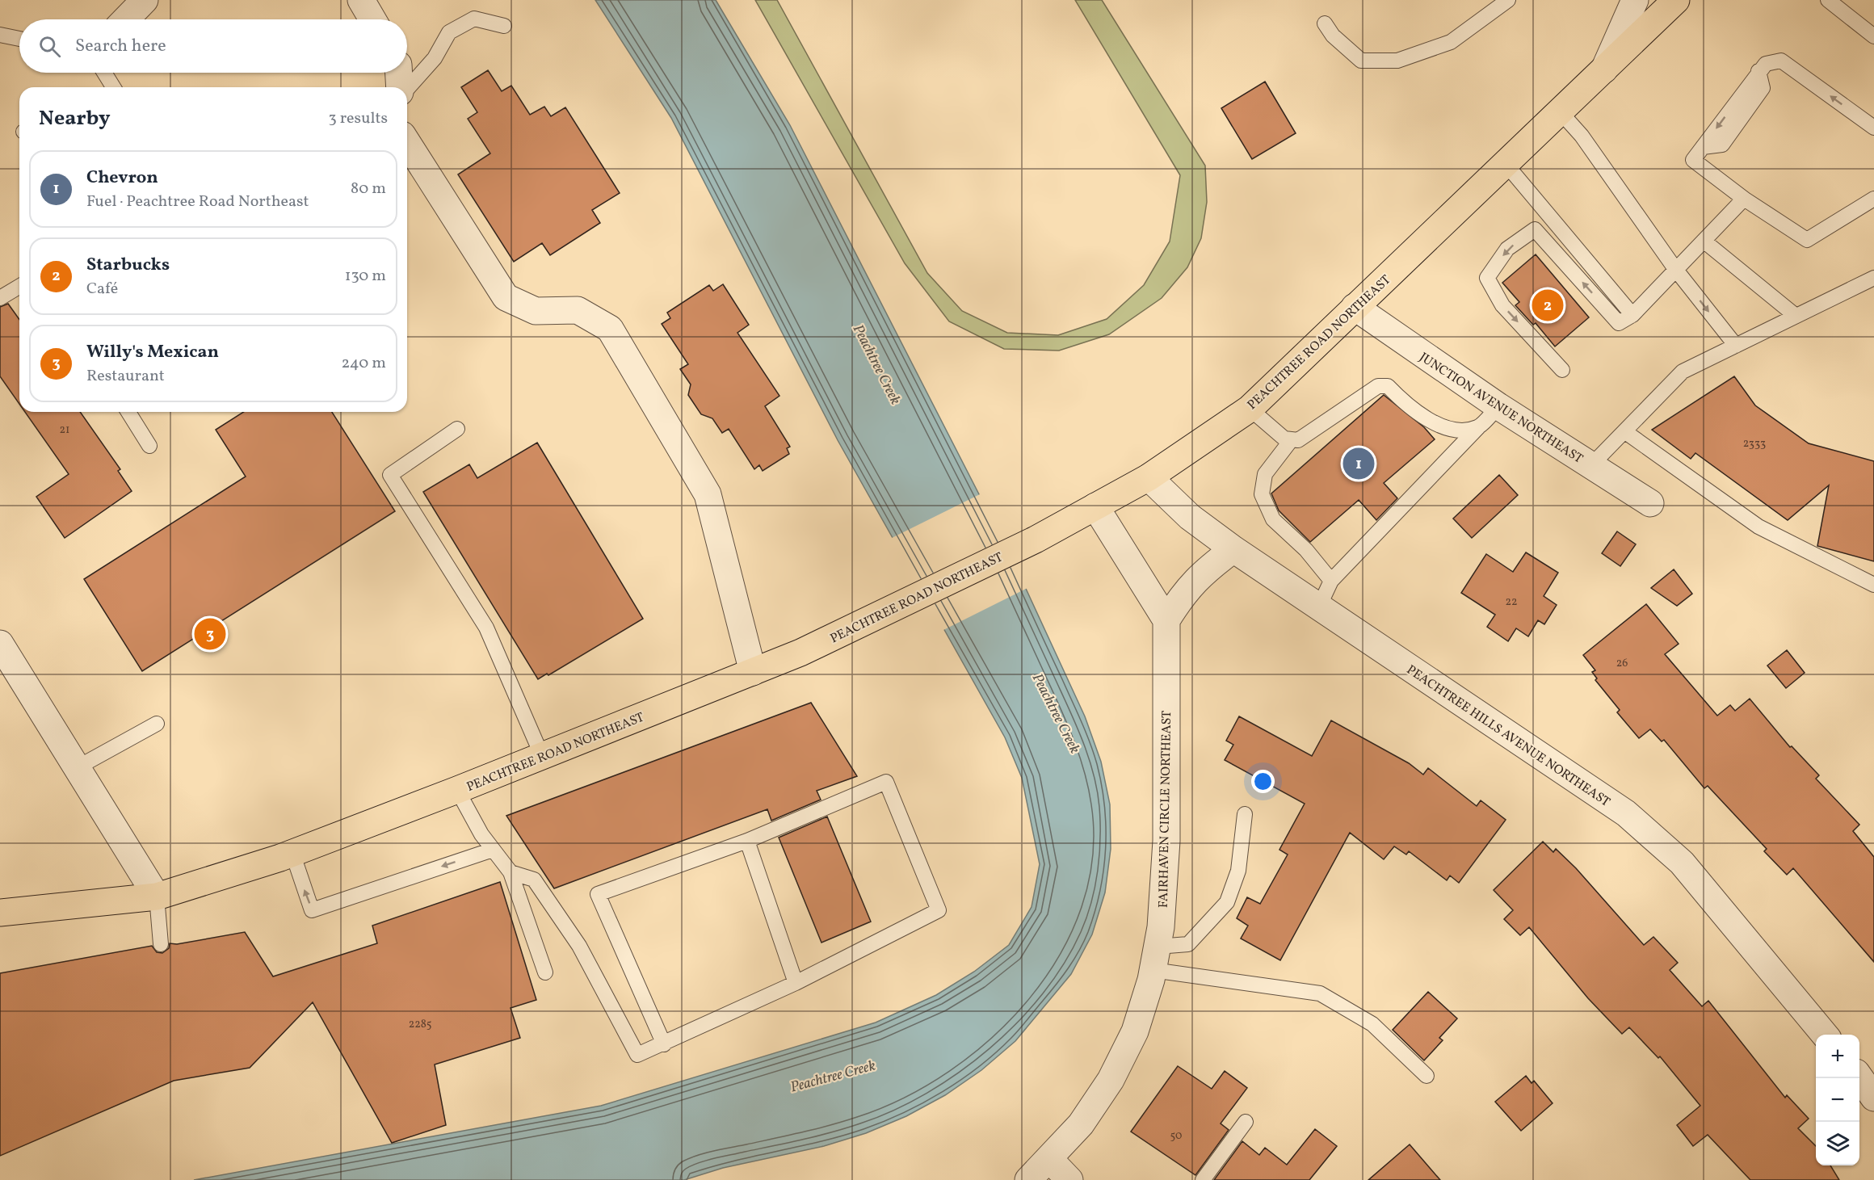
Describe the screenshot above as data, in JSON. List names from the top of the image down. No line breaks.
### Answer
{"streets":{"highway":["PEACHTREE ROAD NORTHEAST"],"street":["JUNCTION AVENUE NORTHEAST","PEACHTREE HILLS AVENUE NORTHEAST","FAIRHAVEN CIRCLE NORTHEAST"]},"crossings":[["PEACHTREE ROAD NORTHEAST","JUNCTION AVENUE NORTHEAST"],["PEACHTREE ROAD NORTHEAST","PEACHTREE HILLS AVENUE NORTHEAST"]],"water":["Peachtree Creek"],"house_numbers":["21","2333","22","26","2285","50"],"page":{"search":"Search here","heading":["Nearby","3 results"],"list":[{"mark":"1","name":"Chevron","note":"Fuel · Peachtree Road Northeast","value":"80 m"},{"mark":"2","name":"Starbucks","note":"Café","value":"130 m"},{"mark":"3","name":"Willy's Mexican","note":"Restaurant","value":"240 m"}],"pins":["2","1","3"],"map_buttons":["+","−"]}}
